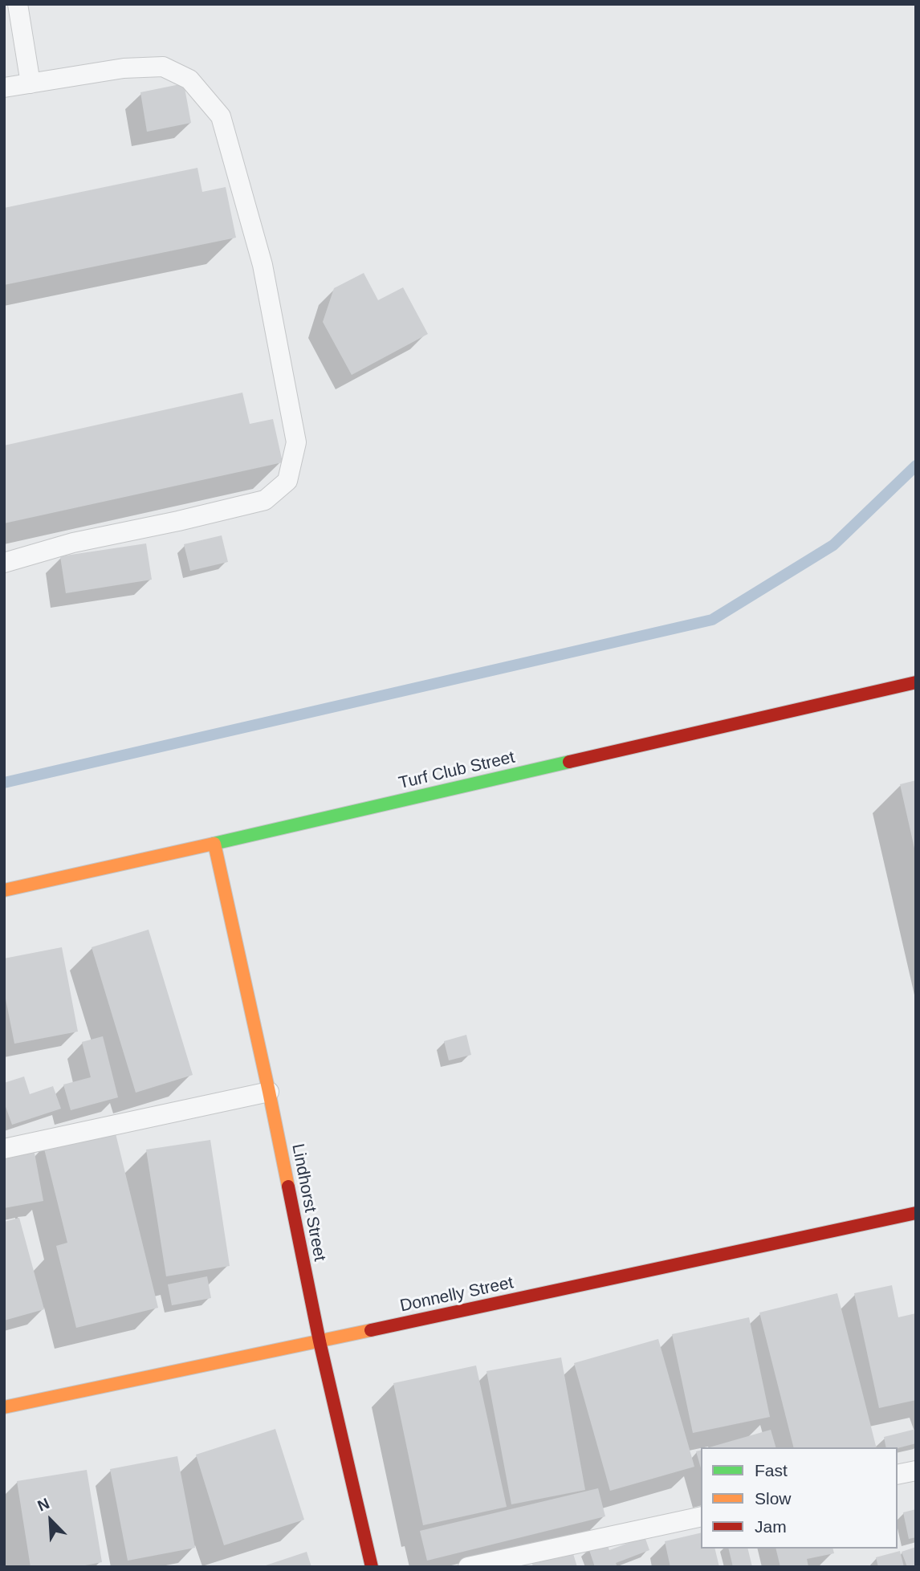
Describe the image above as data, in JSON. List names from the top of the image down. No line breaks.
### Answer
{"streets":{"street":["Turf Club Street","Lindhorst Street","Donnelly Street"]},"crossings":[["Turf Club Street","Lindhorst Street"],["Lindhorst Street","Donnelly Street"]],"legend":["Fast","Slow","Jam"],"north":"top left"}
